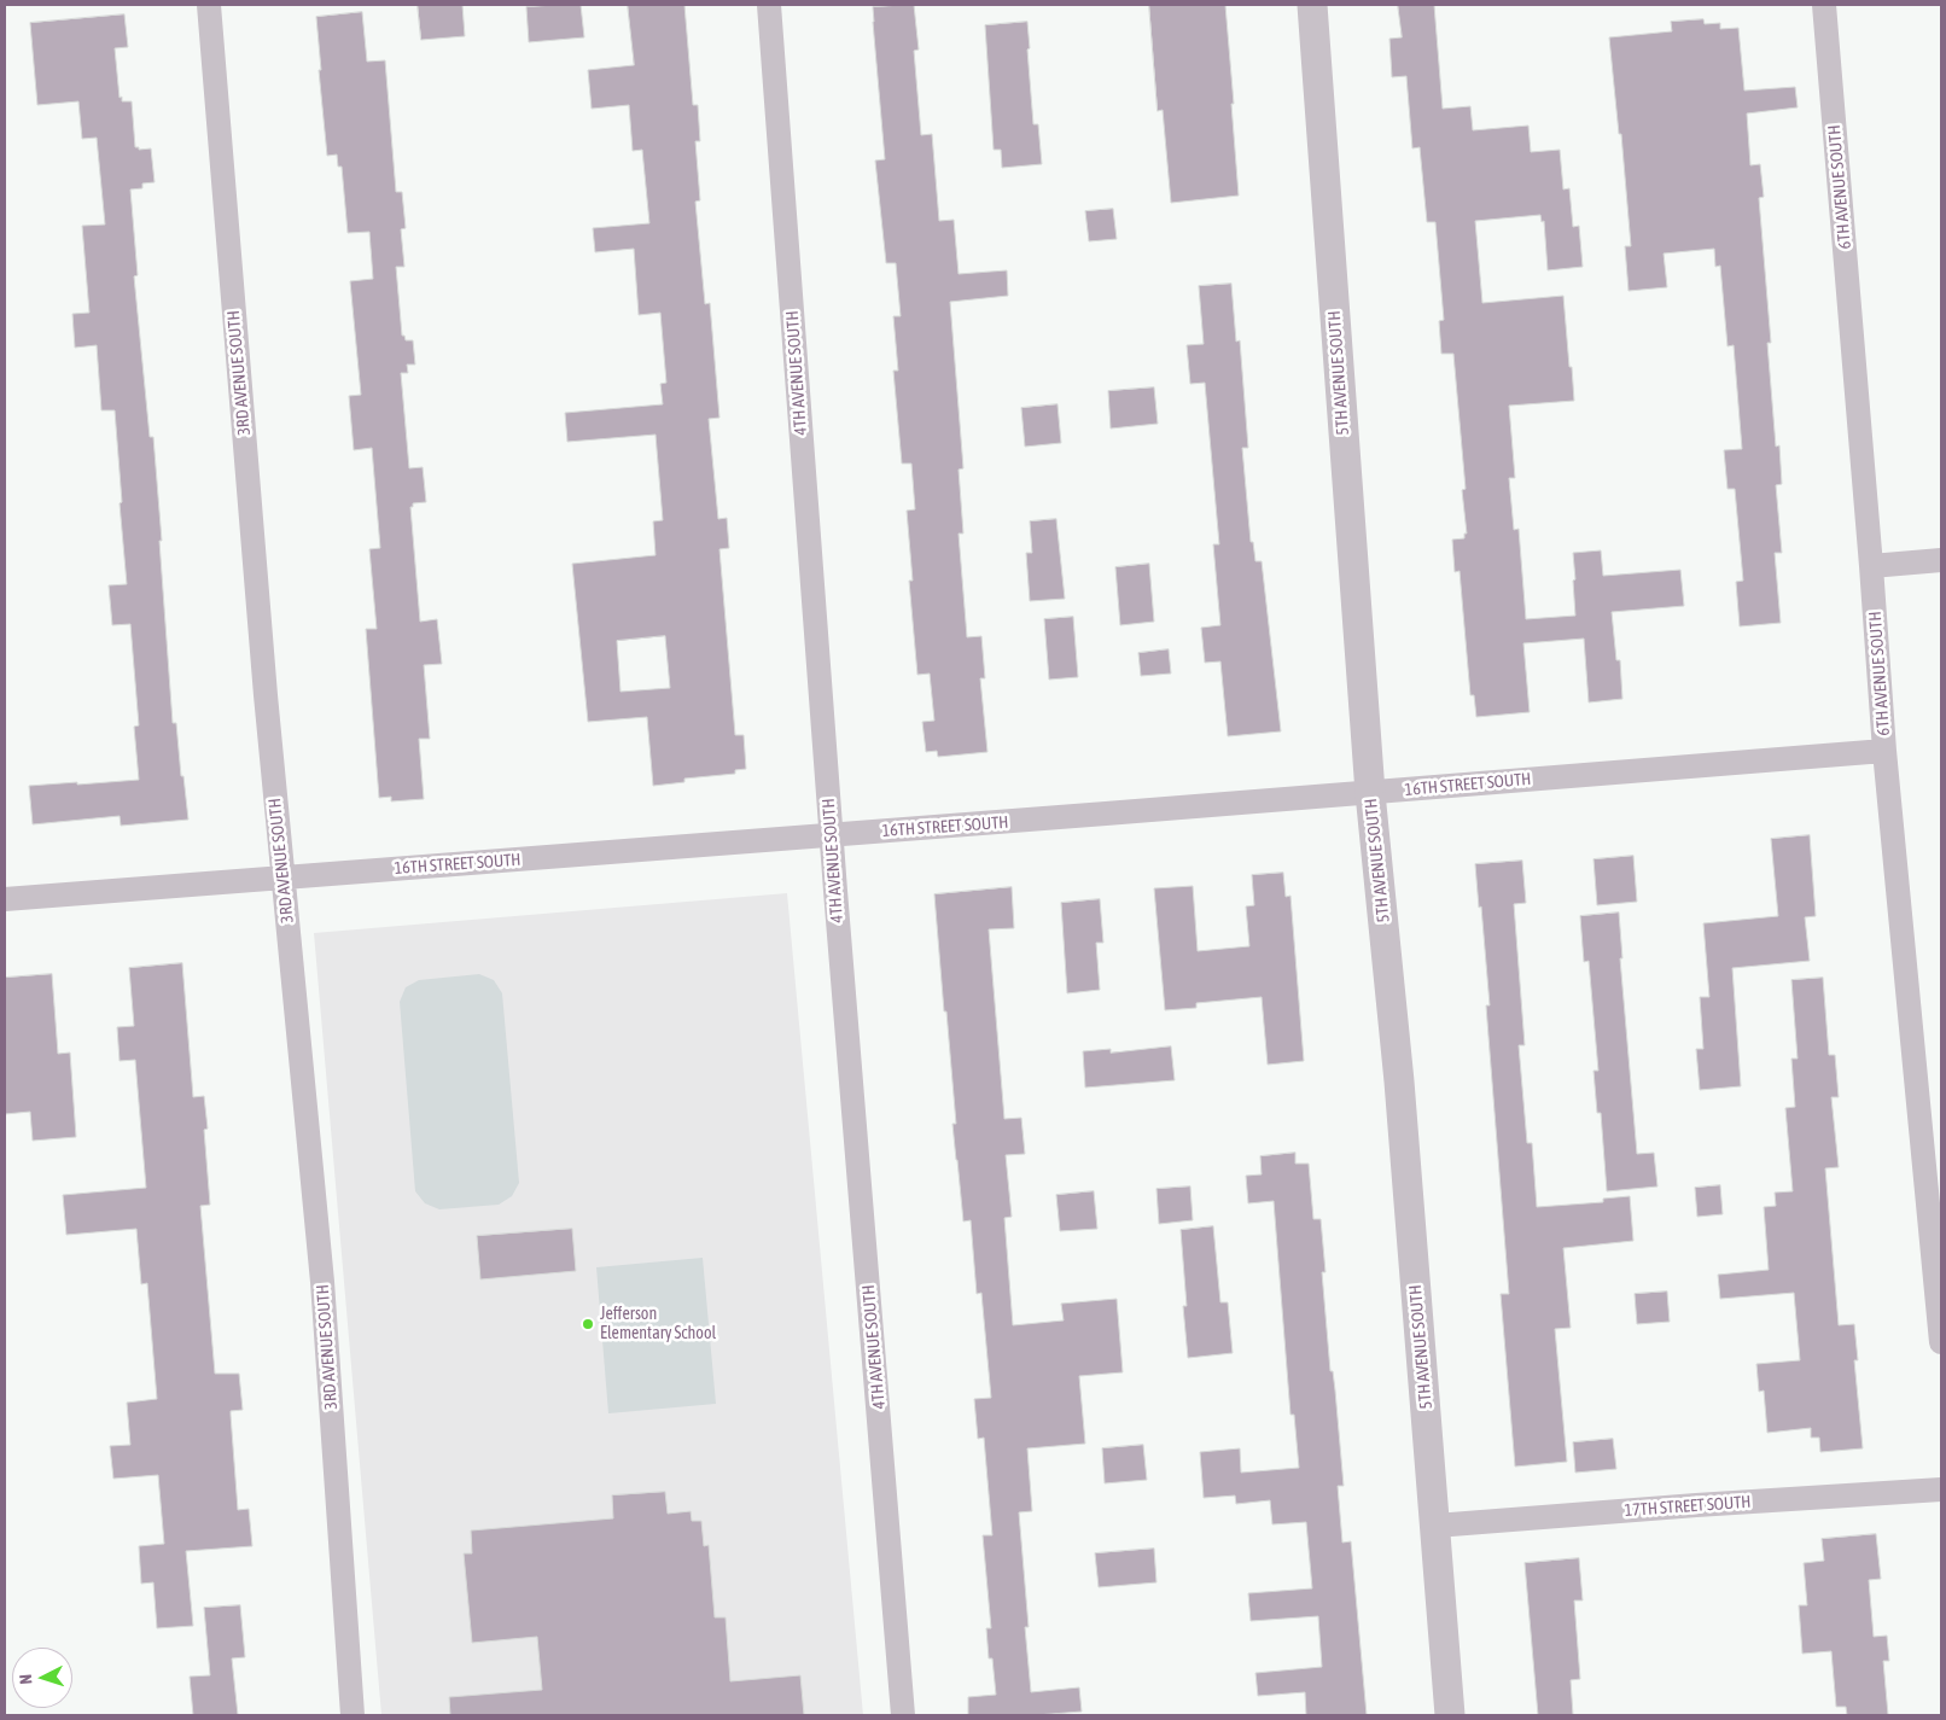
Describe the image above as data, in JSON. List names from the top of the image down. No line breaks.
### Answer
{"streets":{"street":["6TH AVENUE SOUTH","3RD AVENUE SOUTH","4TH AVENUE SOUTH","5TH AVENUE SOUTH","16TH STREET SOUTH","17TH STREET SOUTH"]},"crossings":[["6TH AVENUE SOUTH","16TH STREET SOUTH"],["3RD AVENUE SOUTH","16TH STREET SOUTH"],["4TH AVENUE SOUTH","16TH STREET SOUTH"],["5TH AVENUE SOUTH","16TH STREET SOUTH"],["5TH AVENUE SOUTH","17TH STREET SOUTH"]],"places":["Jefferson Elementary School"],"north":"left"}
